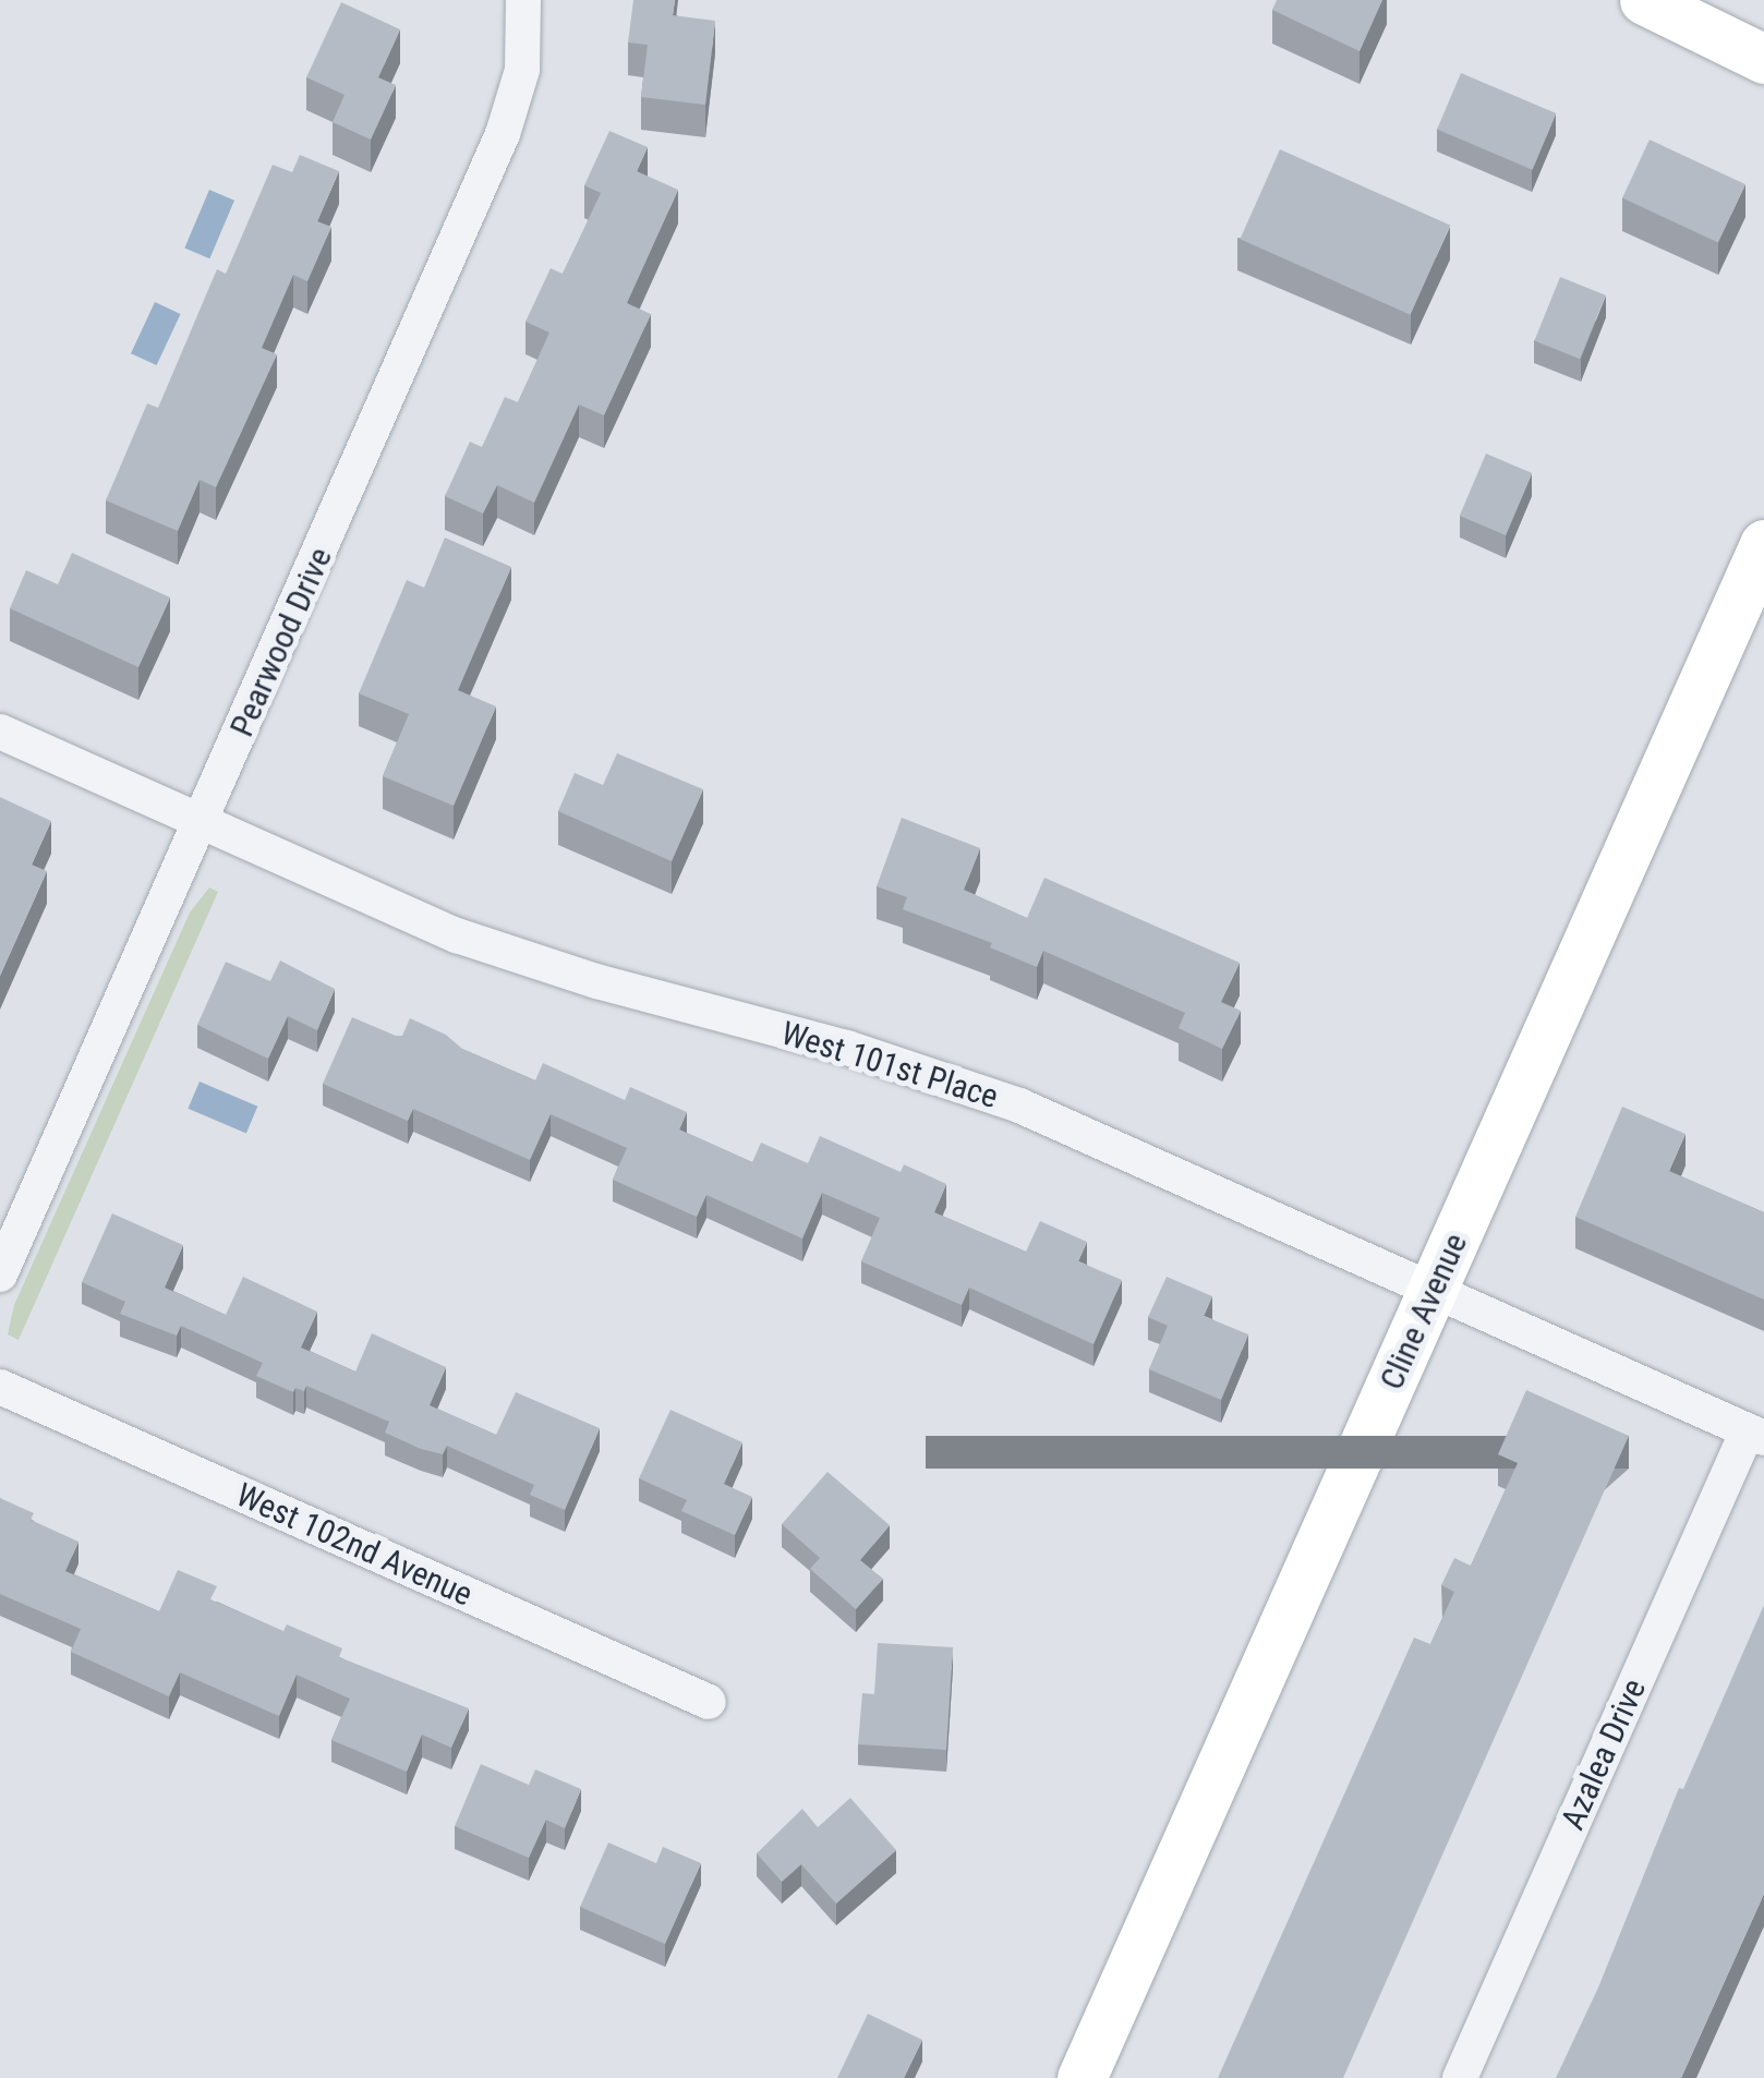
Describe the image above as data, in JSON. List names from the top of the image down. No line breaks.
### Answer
{"streets":{"street":["Pearwood Drive","West 101st Place","Cline Avenue","West 102nd Avenue","Azalea Drive"]},"crossings":[["Pearwood Drive","West 101st Place"],["West 101st Place","Cline Avenue"],["West 101st Place","Azalea Drive"]]}
